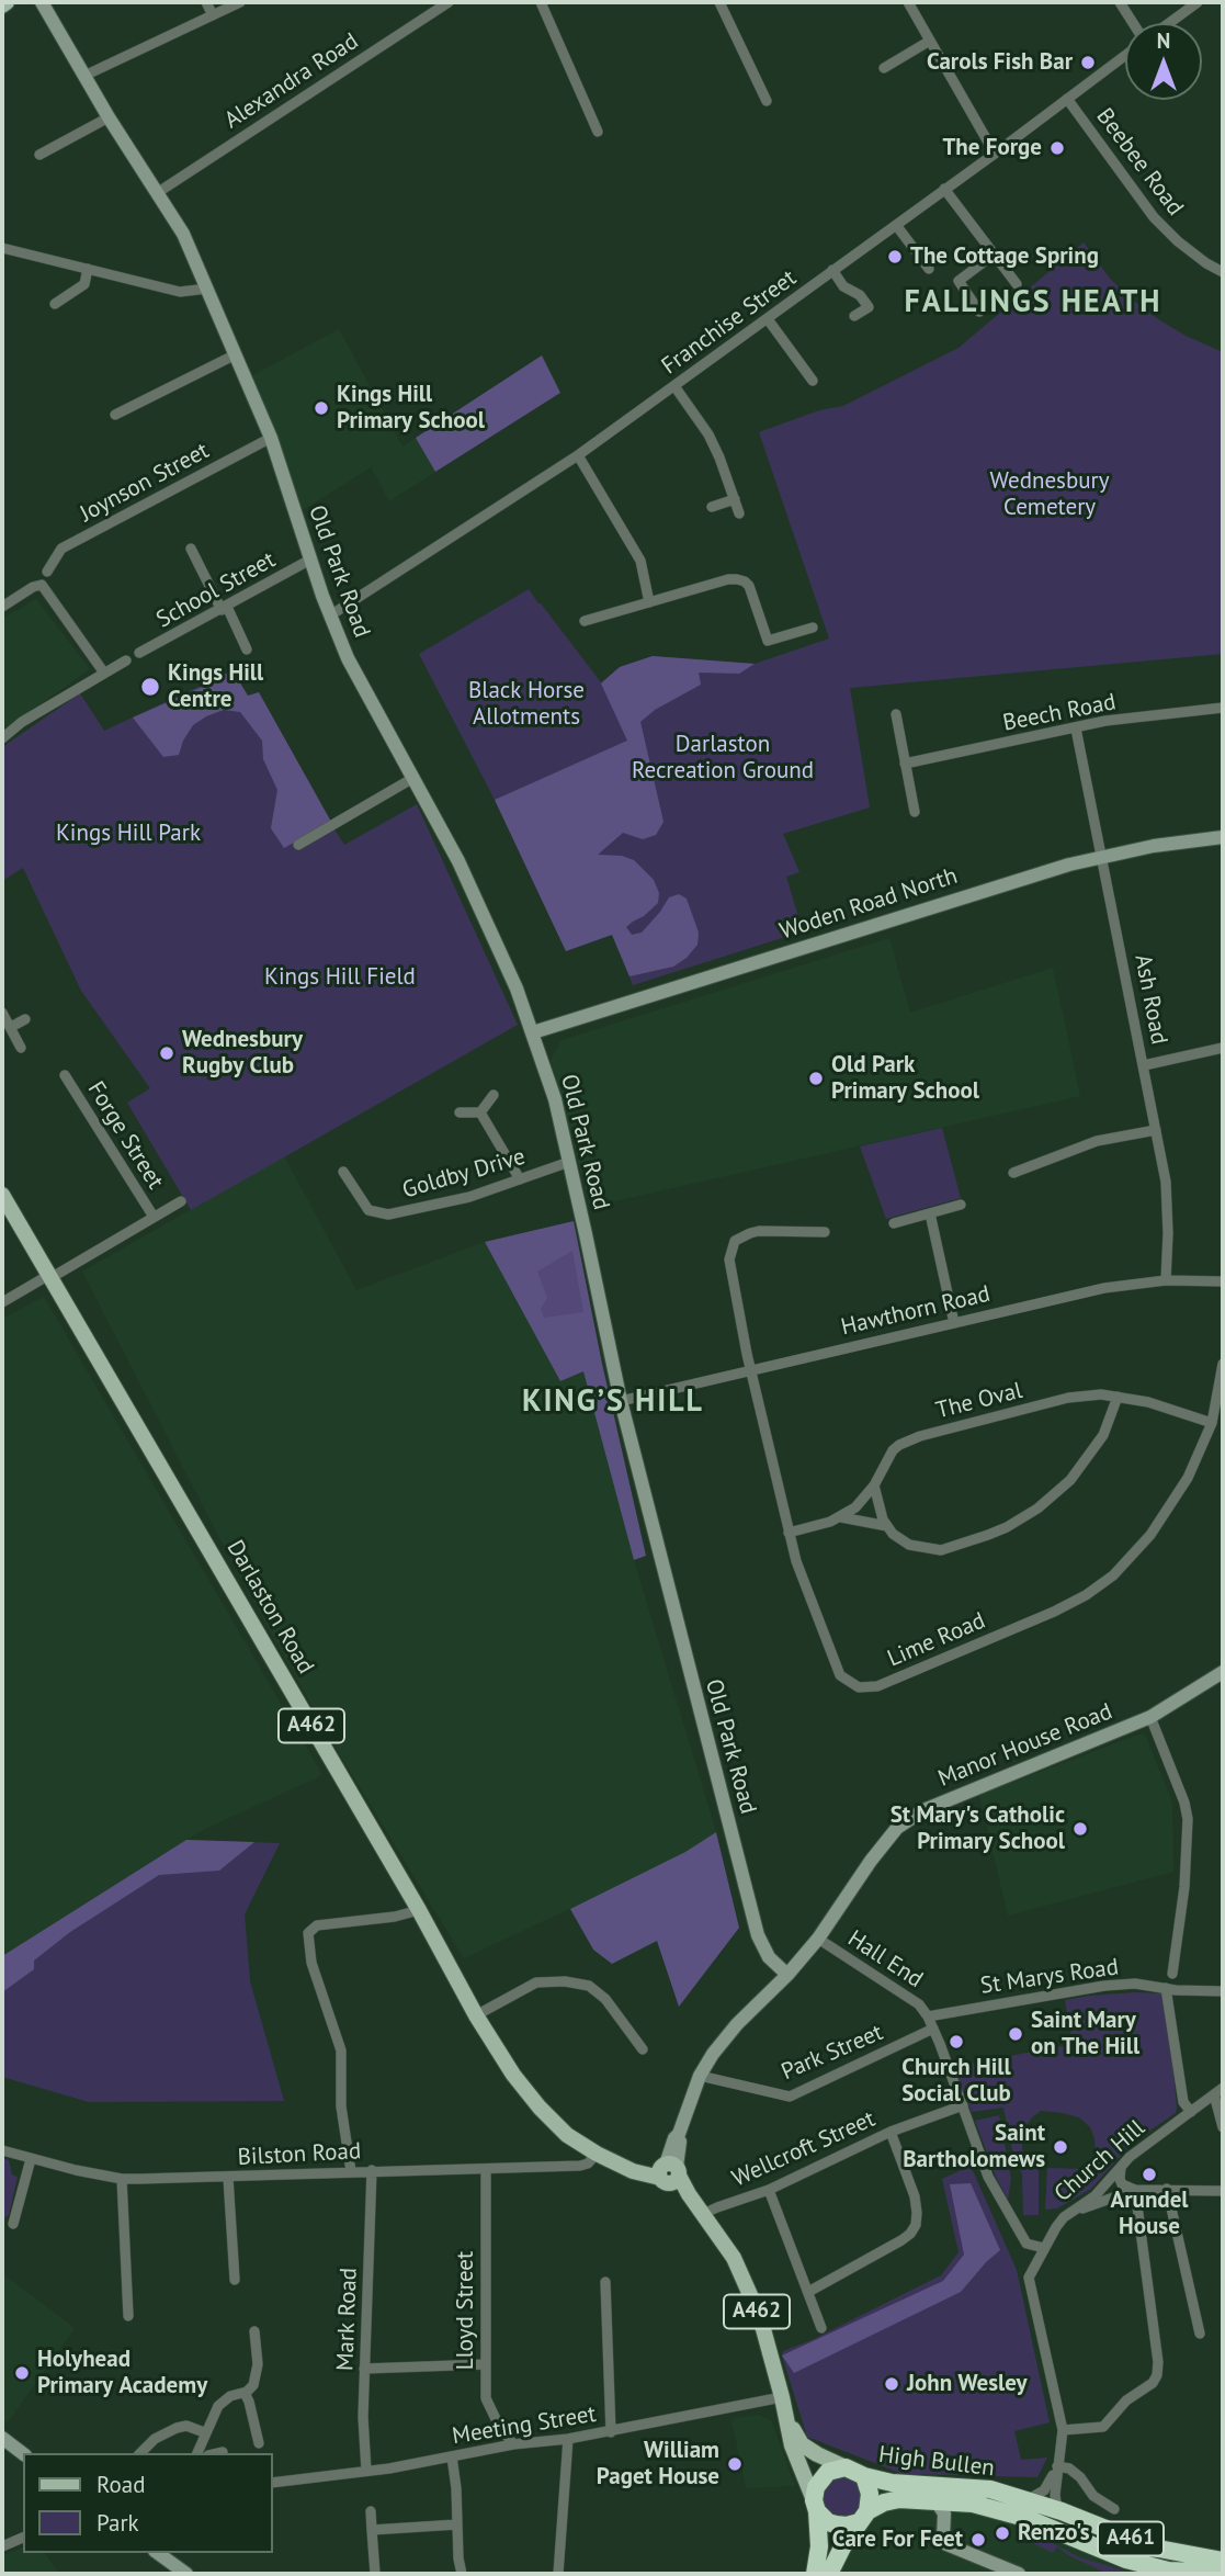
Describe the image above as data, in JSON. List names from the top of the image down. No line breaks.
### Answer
{"streets":{"highway":["High Bullen","A461"],"main road":["Darlaston Road","A462"],"street":["Alexandra Road","Beebee Road","Franchise Street","Joynson Street","Old Park Road","School Street","Beech Road","Woden Road North","Ash Road","Forge Street","Goldby Drive","Hawthorn Road","The Oval","Lime Road","Manor House Road","Hall End","St Marys Road","Park Street","Wellcroft Street","Bilston Road","Church Hill","Lloyd Street","Mark Road","Meeting Street"]},"crossings":[["Alexandra Road","Old Park Road"],["Beebee Road","Franchise Street"],["Franchise Street","Old Park Road"],["Joynson Street","Old Park Road"],["Old Park Road","School Street"],["Old Park Road","Woden Road North"],["Old Park Road","Goldby Drive"],["Old Park Road","Hawthorn Road"],["Old Park Road","Manor House Road"],["Beech Road","Ash Road"],["Woden Road North","Ash Road"],["Ash Road","Hawthorn Road"],["Forge Street","Darlaston Road"],["Hawthorn Road","Lime Road"],["The Oval","Lime Road"],["Darlaston Road","A462"],["Darlaston Road","Manor House Road"],["Darlaston Road","Wellcroft Street"],["Darlaston Road","Bilston Road"],["A462","Wellcroft Street"],["A462","Meeting Street"],["A462","High Bullen"],["A462","A461"],["Manor House Road","Hall End"],["Manor House Road","Park Street"],["Hall End","St Marys Road"],["Bilston Road","Lloyd Street"],["Bilston Road","Mark Road"],["Church Hill","High Bullen"],["Lloyd Street","Meeting Street"],["Mark Road","Meeting Street"],["High Bullen","A461"]],"districts":["FALLINGS HEATH","KING’S HILL"],"parks":["Wednesbury Cemetery","Black Horse Allotments","Darlaston Recreation Ground","Kings Hill Park","Kings Hill Field"],"places":["Carols Fish Bar","The Forge","The Cottage Spring","Kings Hill Primary School","Kings Hill Centre","Wednesbury Rugby Club","Old Park Primary School","St Mary's Catholic Primary School","Saint Mary on The Hill","Church Hill Social Club","Saint Bartholomews","Arundel House","Holyhead Primary Academy","John Wesley","William Paget House","Renzo's","Care For Feet"],"legend":["Road","Park"],"north":"top"}
